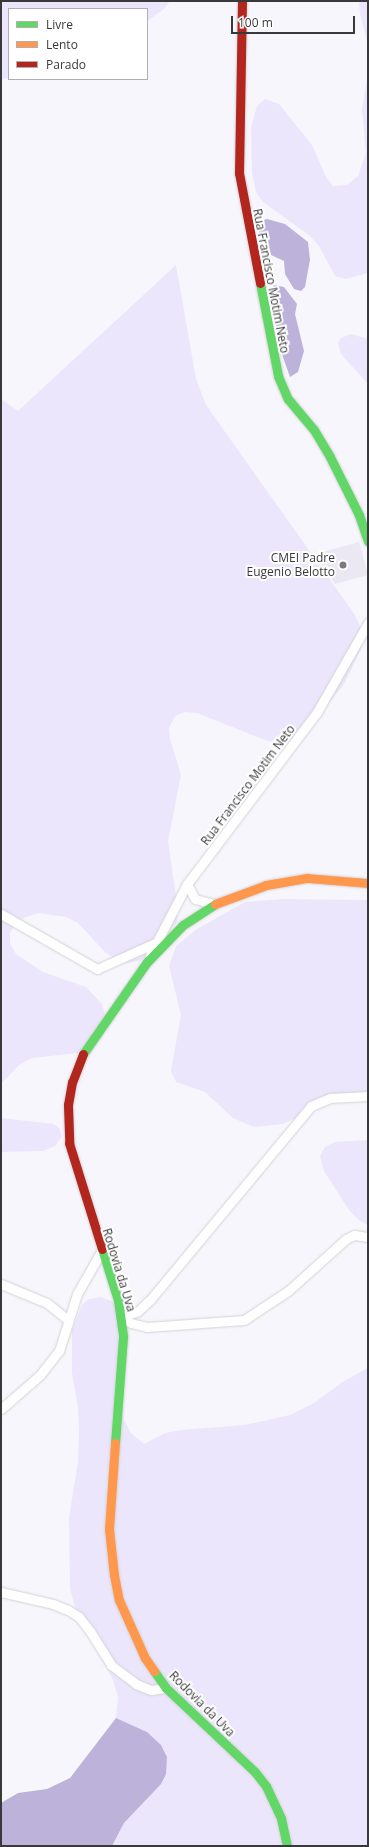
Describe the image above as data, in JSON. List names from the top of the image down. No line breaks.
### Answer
{"streets":{"street":["Rua Francisco Motim Neto","Rodovia da Uva"]},"crossings":[["Rua Francisco Motim Neto","Rodovia da Uva"]],"places":["CMEI Padre Eugenio Belotto"],"legend":["Livre","Lento","Parado"],"scale_bar":"100 m"}
